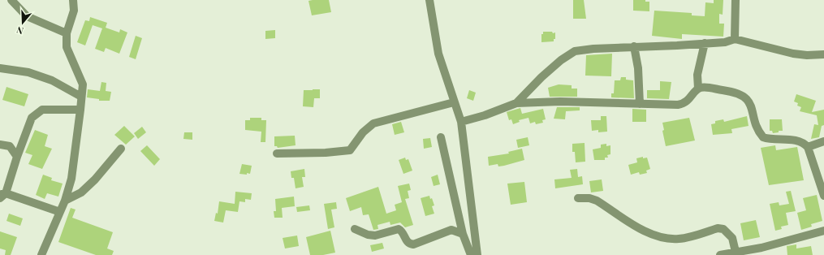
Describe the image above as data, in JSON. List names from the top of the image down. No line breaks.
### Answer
{"north":"bottom"}
